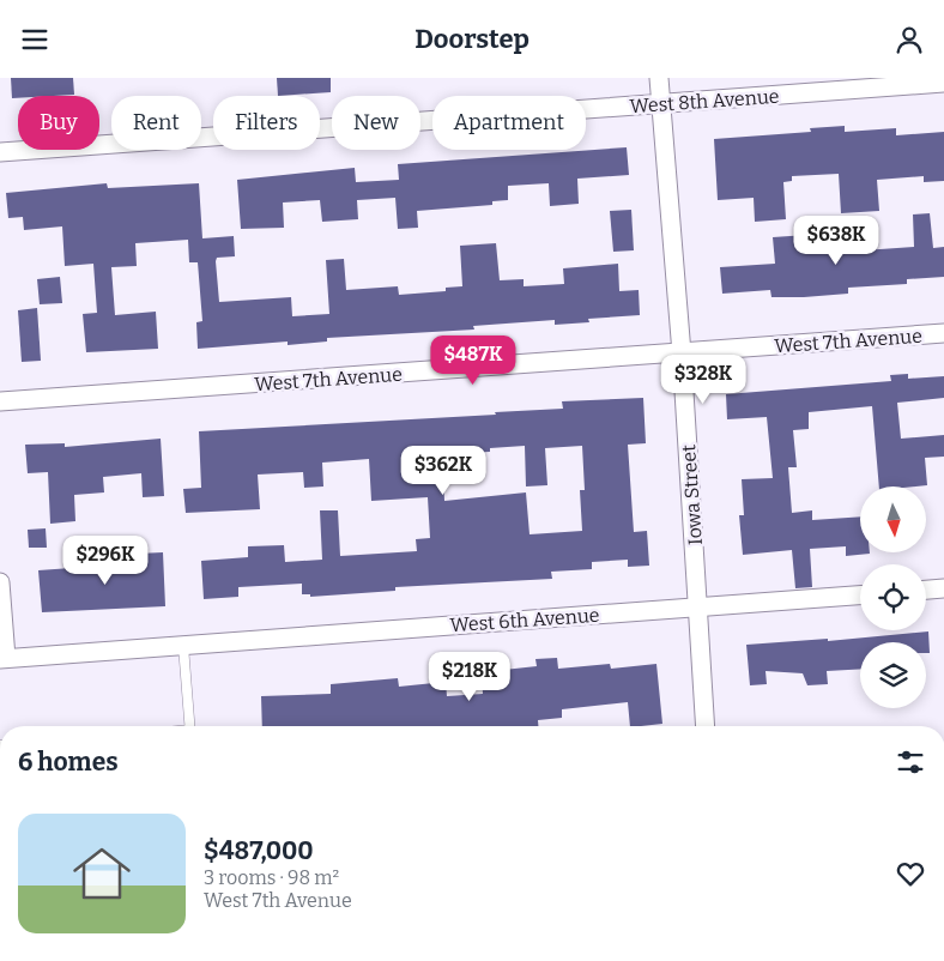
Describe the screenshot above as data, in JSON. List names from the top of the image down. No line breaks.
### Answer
{"streets":{"street":["West 8th Avenue","West 7th Avenue","Iowa Street","West 6th Avenue"]},"crossings":[["West 8th Avenue","Iowa Street"],["West 7th Avenue","Iowa Street"],["Iowa Street","West 6th Avenue"]],"north":"bottom","page":{"header":"Doorstep","chip":["Buy","Rent","Filters","New","Apartment"],"price":["$638K","$487K","$328K","$362K","$296K","$218K"],"heading":"6 homes","list":[{"name":"$487,000","note":"3 rooms · 98 m² · West 7th Avenue"}]}}
